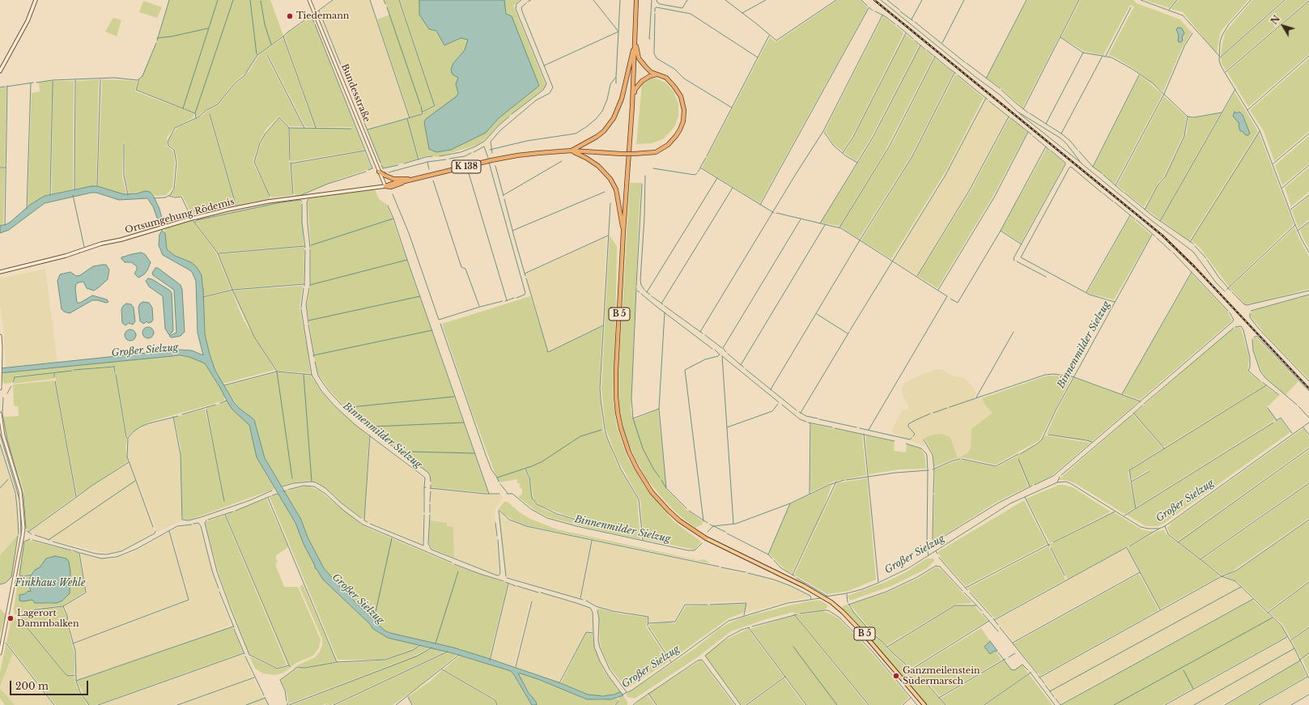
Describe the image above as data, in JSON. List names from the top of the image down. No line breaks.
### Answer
{"streets":{"highway":["K 138","B 5"],"main road":["Ortsumgehung Rödemis"],"street":["Bundesstraße"]},"crossings":[["Bundesstraße","K 138"],["Bundesstraße","Ortsumgehung Rödemis"],["K 138","Ortsumgehung Rödemis"]],"water":["Binnenmilder Sielzug","Großer Sielzug","Finkhaus Wehle"],"places":["Tiedemann","Lagerort Dammbalken","Ganzmeilenstein Südermarsch"],"scale_bar":"200 m","north":"top left"}
